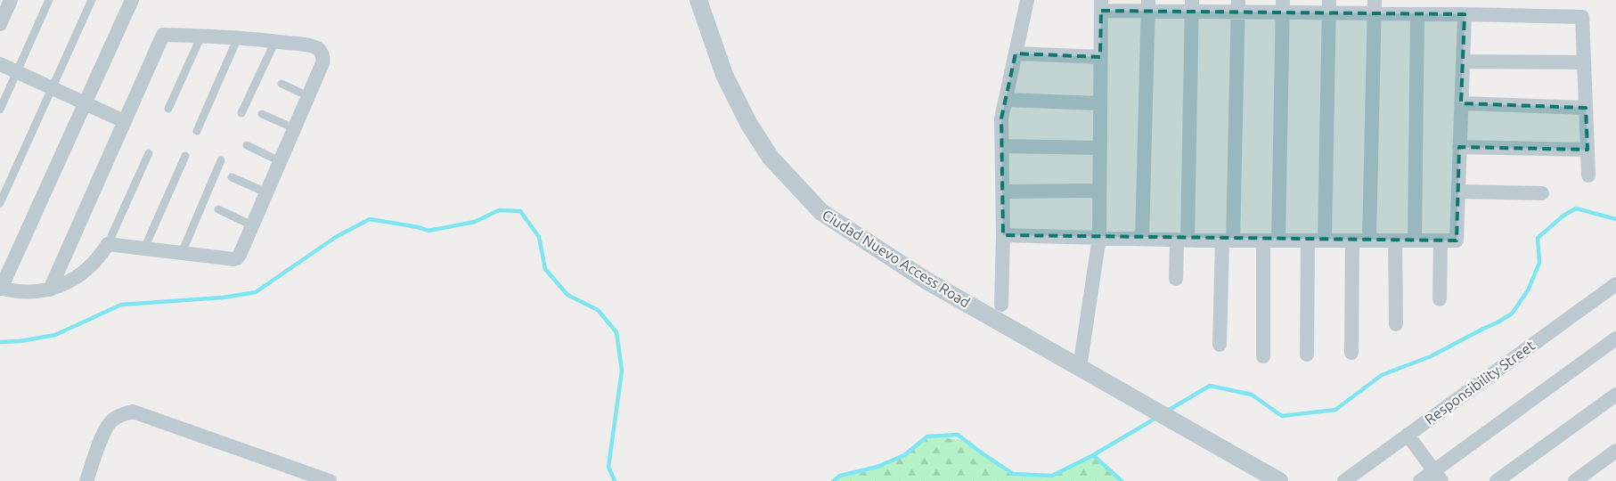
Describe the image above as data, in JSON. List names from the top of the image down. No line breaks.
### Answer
{"streets":{"street":["Ciudad Nuevo Access Road","Responsibility Street"]}}
